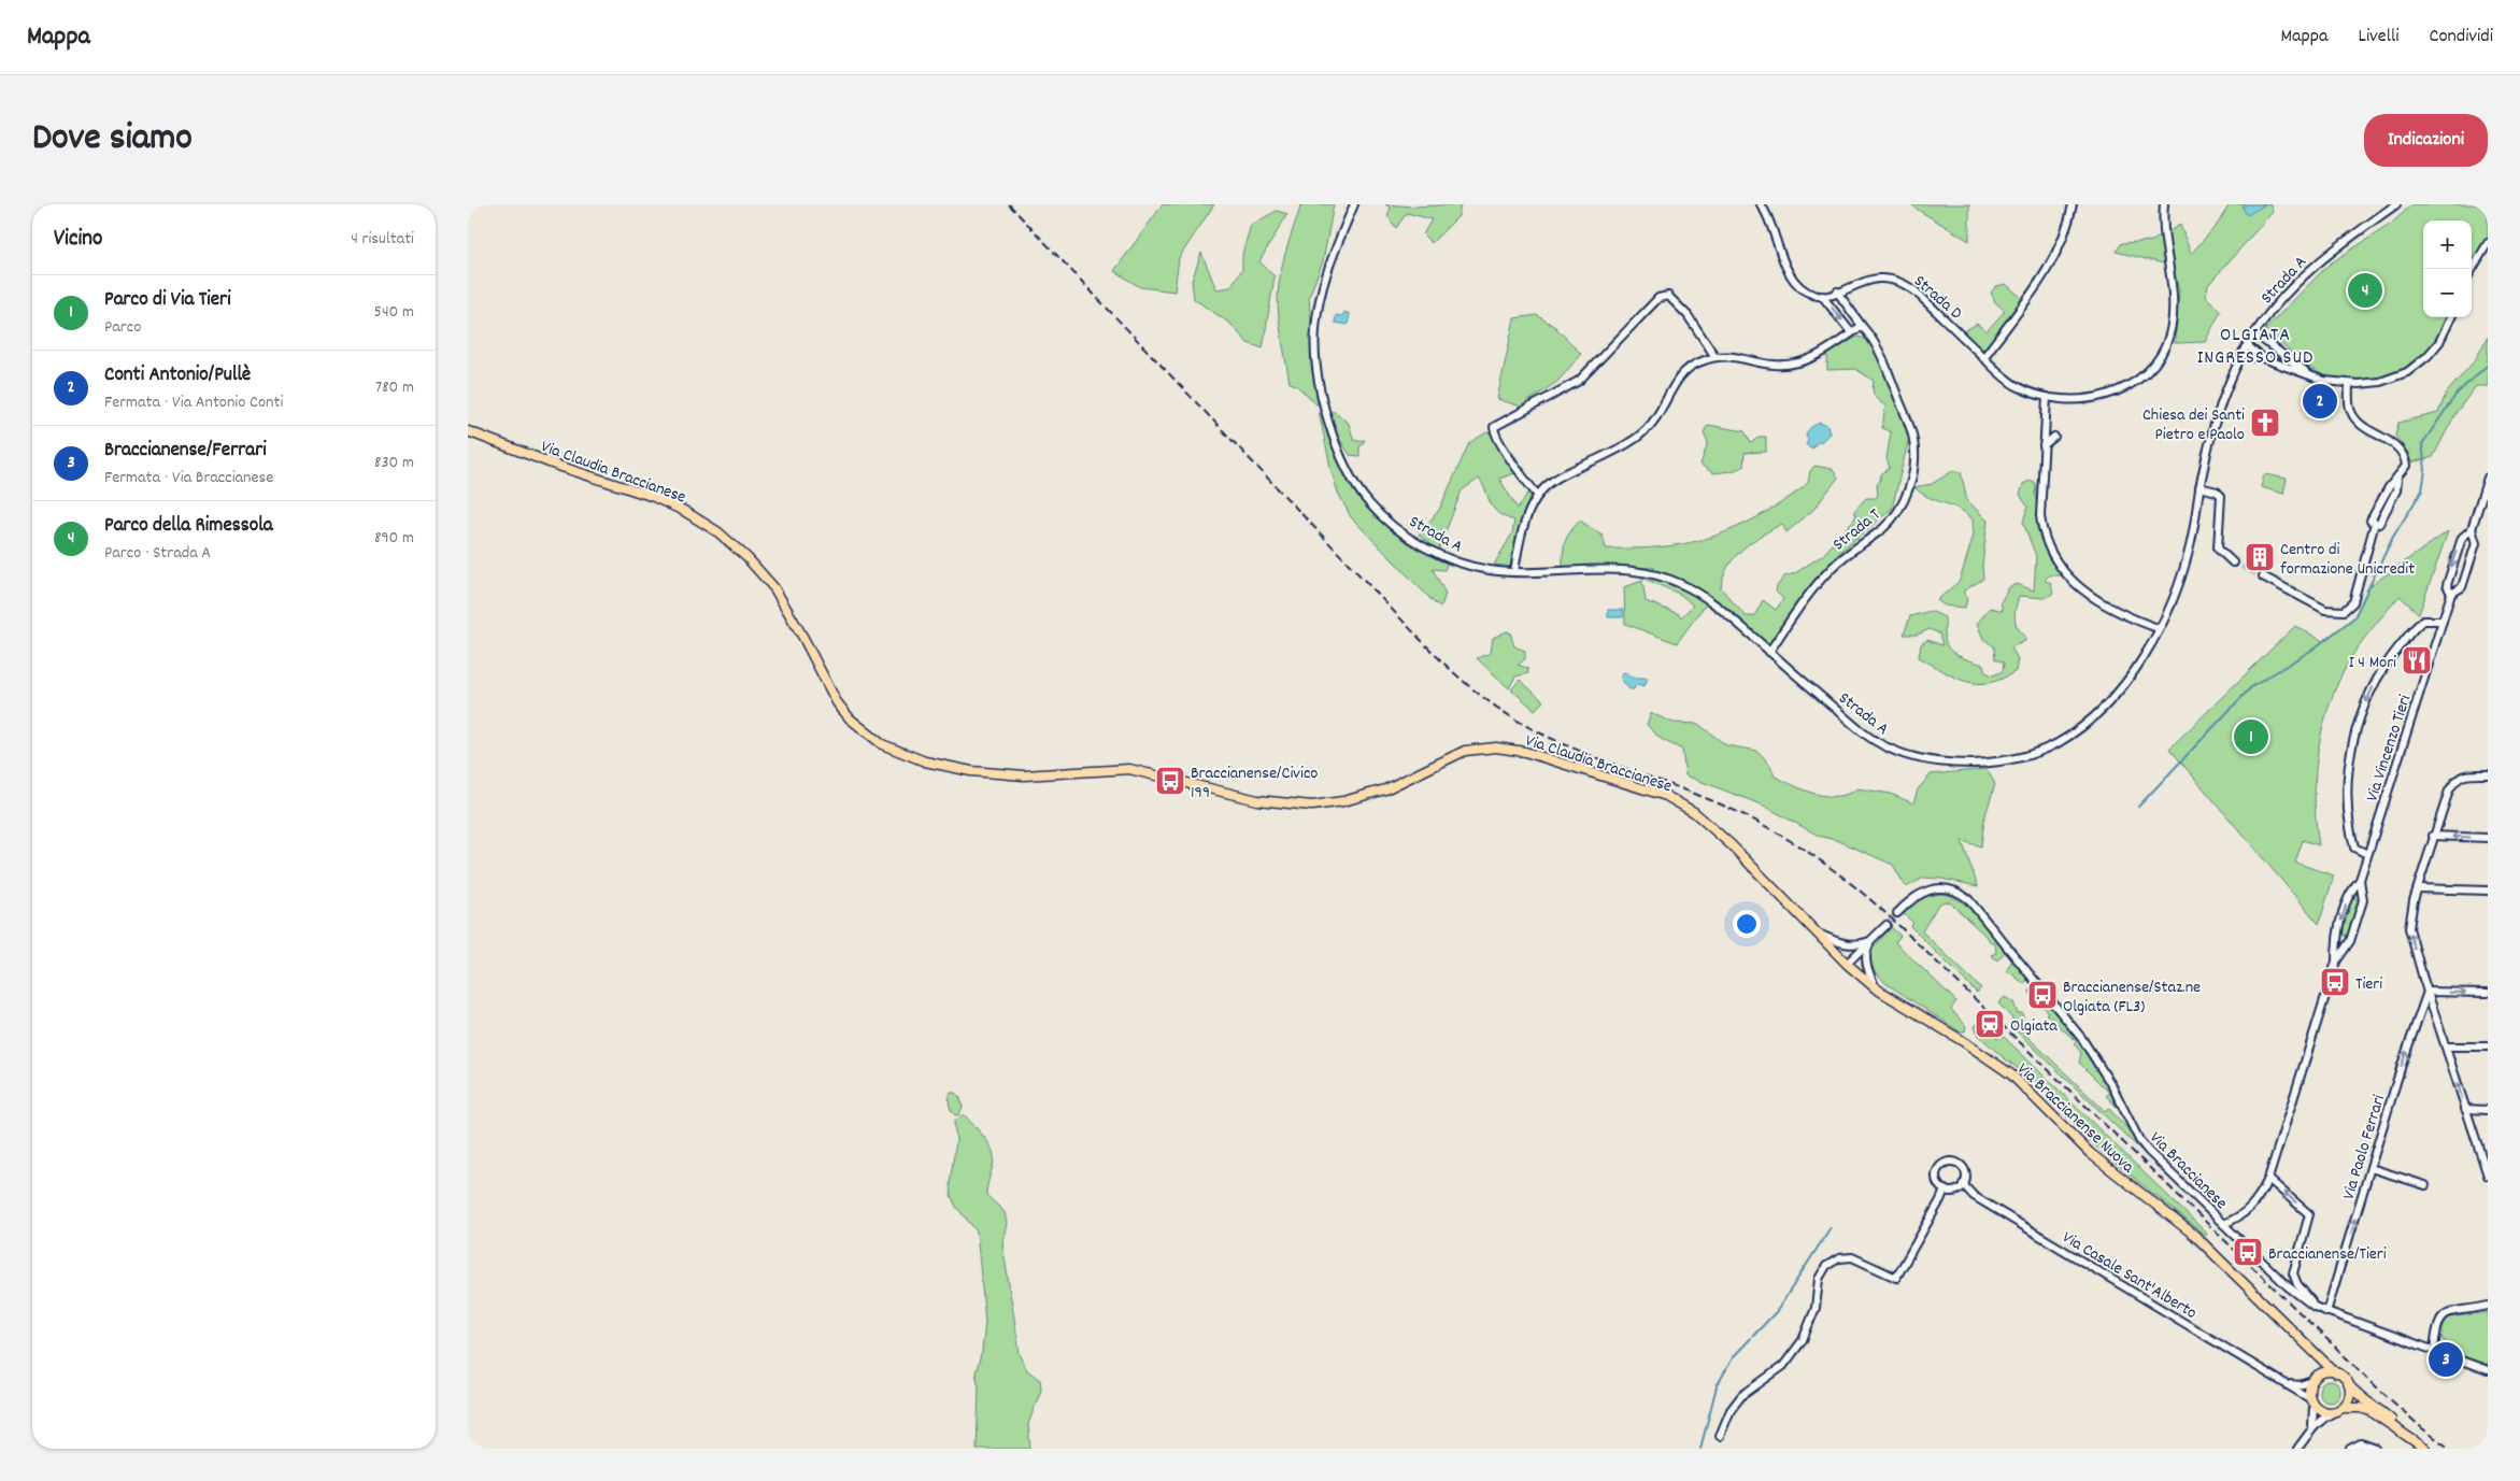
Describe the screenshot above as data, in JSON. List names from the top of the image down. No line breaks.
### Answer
{"streets":{"main road":["Via Claudia Braccianese","Via Braccianense Nuova"],"street":["Strada A","Strada D","Strada T","Via Vincenzo Tieri","Via Paolo Ferrari","Via Braccianese","Via Casale Sant'Alberto"]},"crossings":[["Strada A","Strada T"],["Strada D","Strada T"],["Via Vincenzo Tieri","Via Braccianese"],["Via Braccianense Nuova","Via Casale Sant'Alberto"],["Via Paolo Ferrari","Via Braccianese"]],"one_way":["Via Paolo Ferrari"],"districts":["OLGIATA INGRESSO SUD"],"places":{"church":["Chiesa dei Santi Pietro e Paolo"],"building":["Centro di formazione Unicredit"],"restaurant":["I 4 Mori"],"bus stop":["Braccianense/Civico 199","Tieri","Braccianense/Staz.ne Olgiata (FL3)","Braccianense/Tieri"],"station":["Olgiata"]},"page":{"header":"Mappa","nav":["Mappa","Livelli","Condividi"],"title":"Dove siamo","buttons":"Indicazioni","heading":["Vicino","4 risultati"],"map_buttons":["+","−"],"pins":["4","2","1","3"],"list":[{"mark":"1","name":"Parco di Via Tieri","note":"Parco","value":"540 m"},{"mark":"2","name":"Conti Antonio/Pullè","note":"Fermata · Via Antonio Conti","value":"780 m"},{"mark":"3","name":"Braccianense/Ferrari","note":"Fermata · Via Braccianese","value":"830 m"},{"mark":"4","name":"Parco della Rimessola","note":"Parco · Strada A","value":"890 m"}]}}
